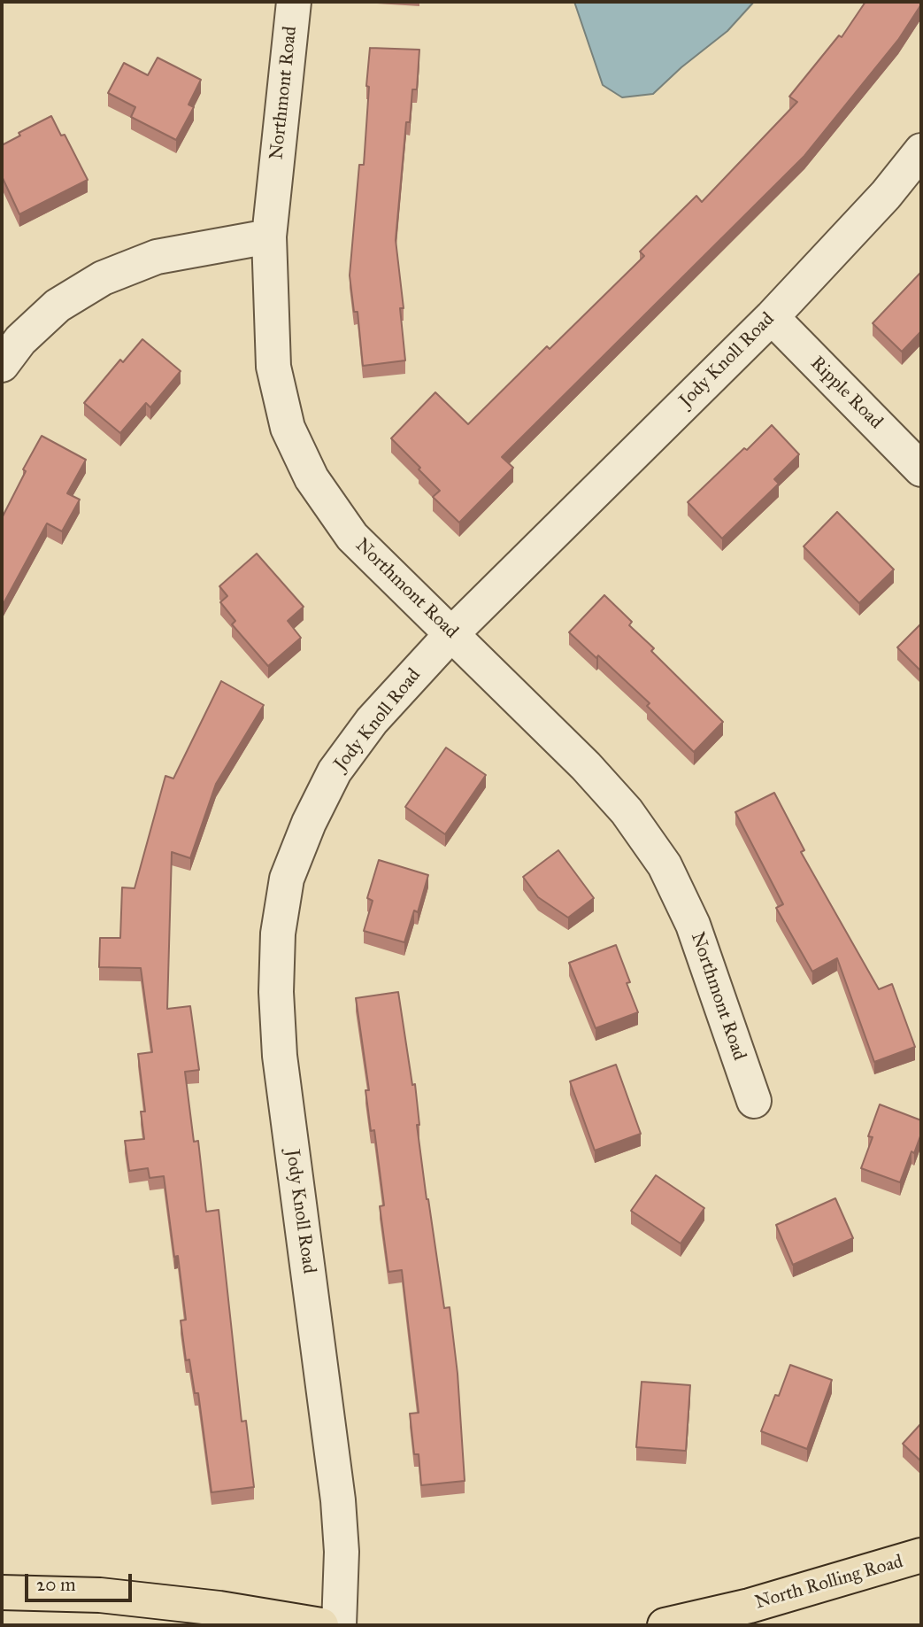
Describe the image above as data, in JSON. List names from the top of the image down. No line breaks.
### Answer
{"streets":{"main road":["North Rolling Road"],"street":["Northmont Road","Jody Knoll Road","Ripple Road"]},"crossings":[["Northmont Road","Jody Knoll Road"],["Jody Knoll Road","Ripple Road"]],"scale_bar":"20 m"}
